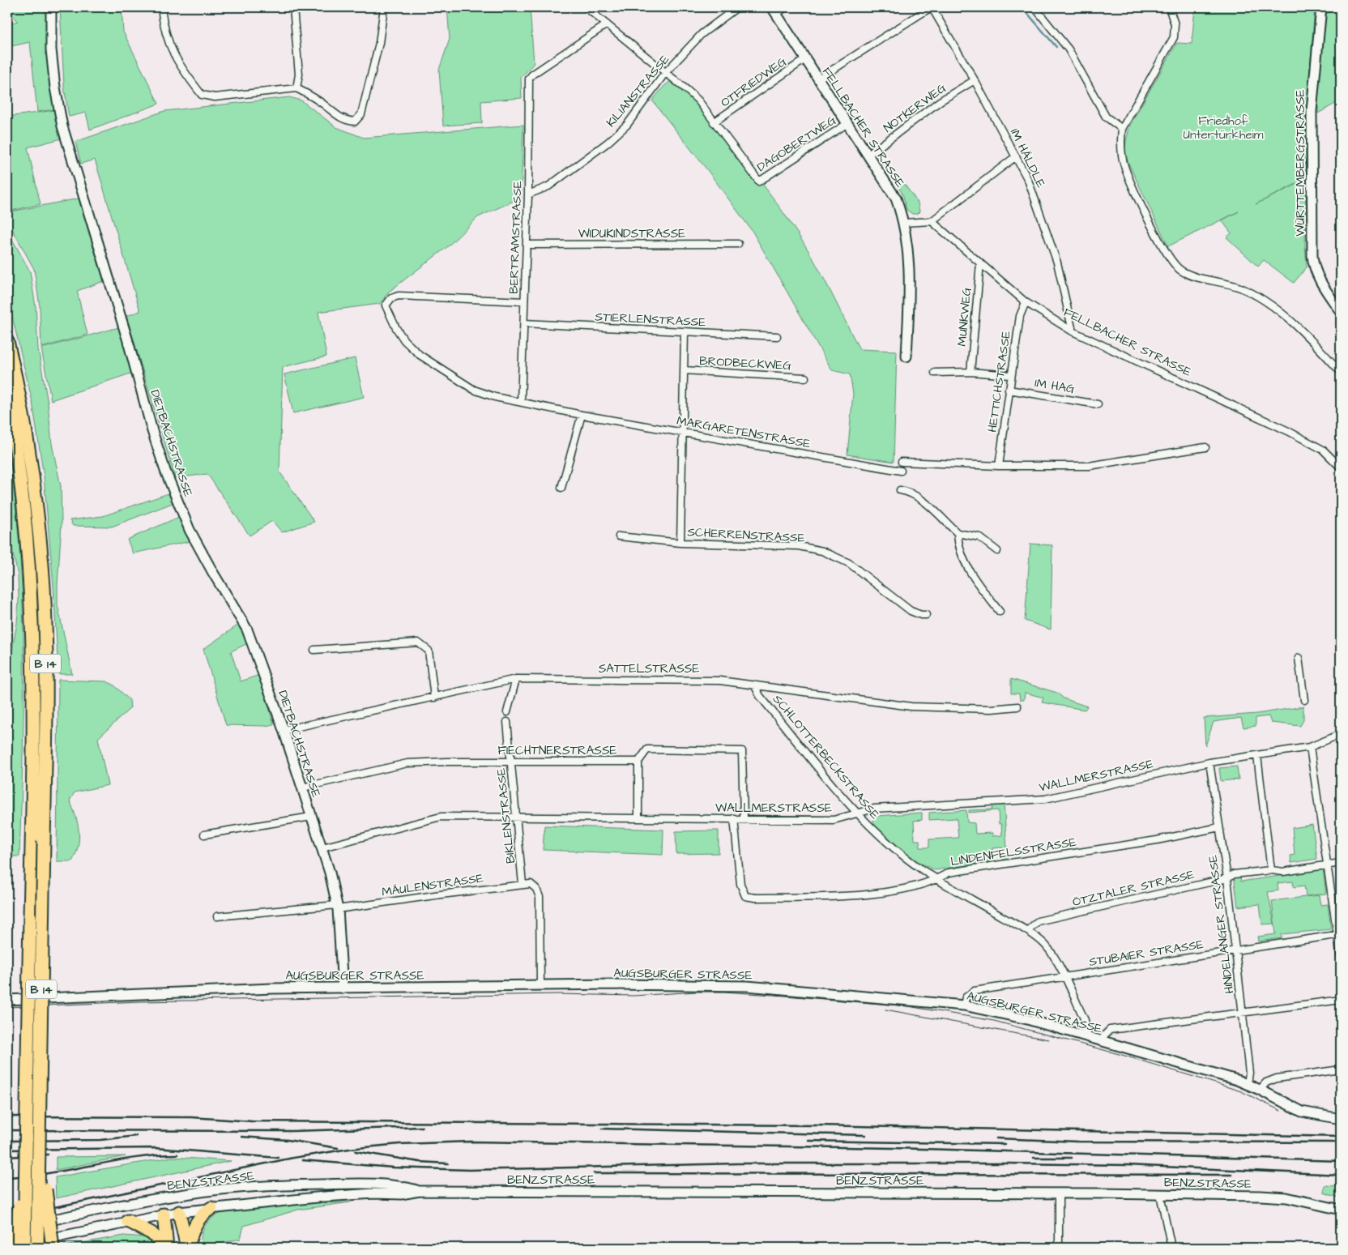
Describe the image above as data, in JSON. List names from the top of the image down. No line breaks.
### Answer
{"streets":{"highway":["B 14"],"main road":["FELLBACHER STRASSE","WÜRTTEMBERGSTRASSE","DIETBACHSTRASSE","AUGSBURGER STRASSE","BENZSTRASSE"],"street":["OTFRIEDWEG","KILIANSTRASSE","NOTKERWEG","DAGOBERTWEG","IM HÄLDLE","WIDUKINDSTRASSE","BERTRAMSTRASSE","MUNKWEG","STIERLENSTRASSE","BRODBECKWEG","HETTICHSTRASSE","IM HAG","MARGARETENSTRASSE","SCHERRENSTRASSE","SATTELSTRASSE","FIECHTNERSTRASSE","SCHLOTTERBECKSTRASSE","WALLMERSTRASSE","BIKLENSTRASSE","LINDENFELSSTRASSE","MÄULENSTRASSE","ÖTZTALER STRASSE","HINDELANGER STRASSE","STUBAIER STRASSE"]},"crossings":[["OTFRIEDWEG","FELLBACHER STRASSE"],["OTFRIEDWEG","DAGOBERTWEG"],["KILIANSTRASSE","BERTRAMSTRASSE"],["NOTKERWEG","FELLBACHER STRASSE"],["NOTKERWEG","IM HÄLDLE"],["FELLBACHER STRASSE","DAGOBERTWEG"],["FELLBACHER STRASSE","IM HÄLDLE"],["FELLBACHER STRASSE","MUNKWEG"],["FELLBACHER STRASSE","HETTICHSTRASSE"],["WIDUKINDSTRASSE","BERTRAMSTRASSE"],["BERTRAMSTRASSE","STIERLENSTRASSE"],["BERTRAMSTRASSE","MARGARETENSTRASSE"],["HETTICHSTRASSE","IM HAG"],["DIETBACHSTRASSE","SATTELSTRASSE"],["DIETBACHSTRASSE","FIECHTNERSTRASSE"],["DIETBACHSTRASSE","WALLMERSTRASSE"],["DIETBACHSTRASSE","MÄULENSTRASSE"],["DIETBACHSTRASSE","AUGSBURGER STRASSE"],["B 14","BENZSTRASSE"],["SATTELSTRASSE","SCHLOTTERBECKSTRASSE"],["FIECHTNERSTRASSE","BIKLENSTRASSE"],["SCHLOTTERBECKSTRASSE","WALLMERSTRASSE"],["SCHLOTTERBECKSTRASSE","LINDENFELSSTRASSE"],["SCHLOTTERBECKSTRASSE","ÖTZTALER STRASSE"],["SCHLOTTERBECKSTRASSE","STUBAIER STRASSE"],["SCHLOTTERBECKSTRASSE","AUGSBURGER STRASSE"],["WALLMERSTRASSE","BIKLENSTRASSE"],["WALLMERSTRASSE","LINDENFELSSTRASSE"],["WALLMERSTRASSE","HINDELANGER STRASSE"],["BIKLENSTRASSE","MÄULENSTRASSE"],["LINDENFELSSTRASSE","HINDELANGER STRASSE"],["MÄULENSTRASSE","AUGSBURGER STRASSE"],["ÖTZTALER STRASSE","HINDELANGER STRASSE"],["HINDELANGER STRASSE","STUBAIER STRASSE"],["HINDELANGER STRASSE","AUGSBURGER STRASSE"],["STUBAIER STRASSE","AUGSBURGER STRASSE"]],"parks":["Friedhof Untertürkheim"]}
